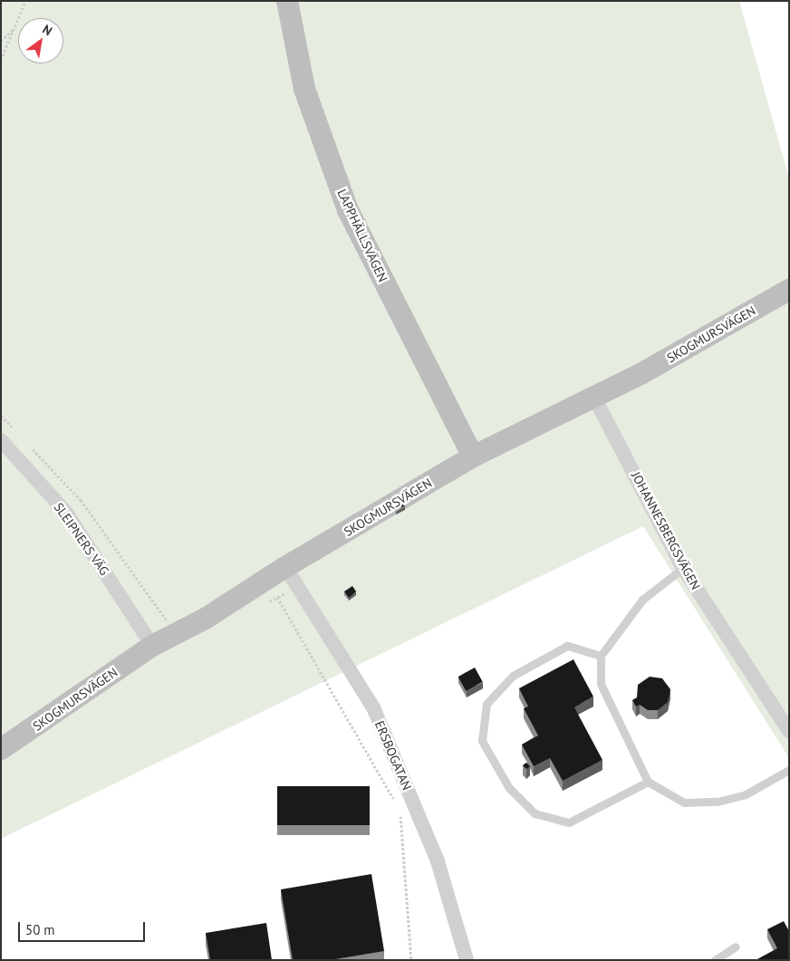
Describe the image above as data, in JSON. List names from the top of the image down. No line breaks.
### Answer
{"streets":{"street":["LAPPHÄLLSVÄGEN","SKOGMURSVÄGEN","JOHANNESBERGSVÄGEN","SLEIPNERS VÄG","ERSBOGATAN"]},"crossings":[["LAPPHÄLLSVÄGEN","SKOGMURSVÄGEN"],["SKOGMURSVÄGEN","JOHANNESBERGSVÄGEN"],["SKOGMURSVÄGEN","SLEIPNERS VÄG"],["SKOGMURSVÄGEN","ERSBOGATAN"]],"scale_bar":"50 m","north":"top right"}
